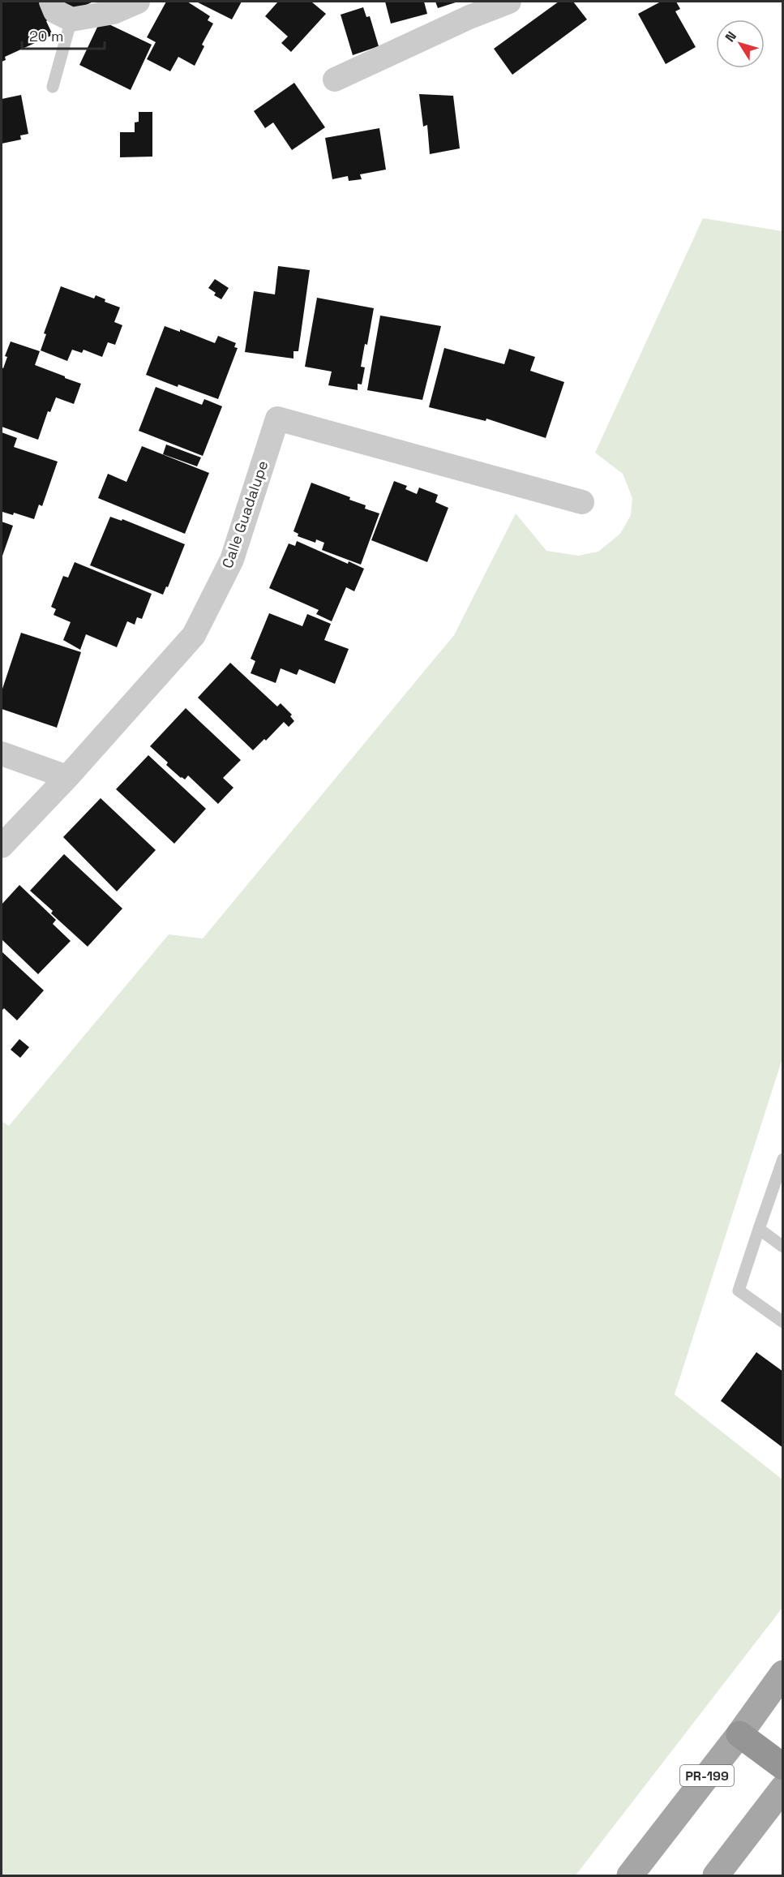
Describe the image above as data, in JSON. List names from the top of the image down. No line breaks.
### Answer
{"streets":{"main road":["PR-199"],"street":["Calle Guadalupe"]},"scale_bar":"20 m","north":"top left"}
